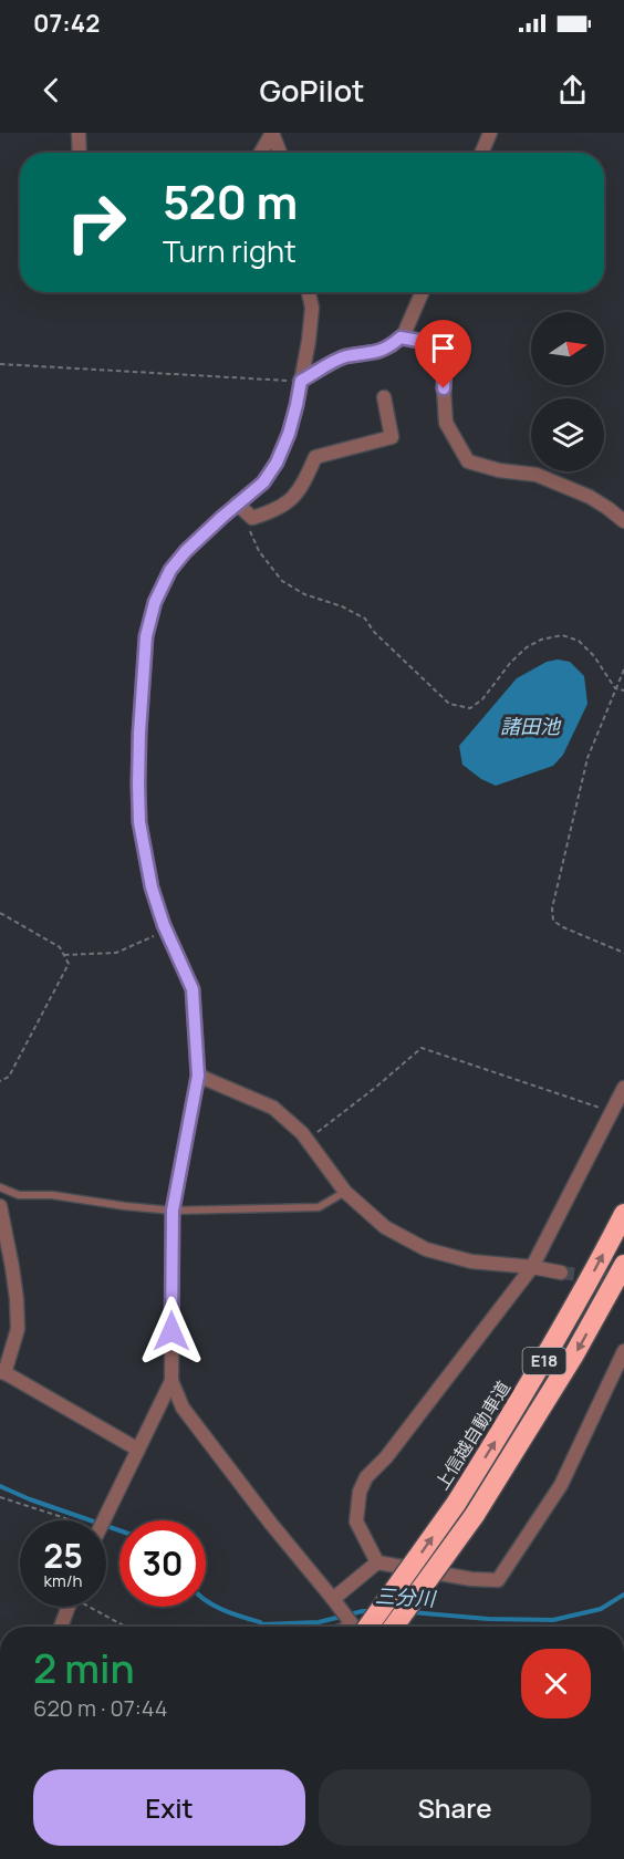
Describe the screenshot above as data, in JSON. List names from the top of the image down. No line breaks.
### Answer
{"streets":{"highway":["E18","上信越自動車道"]},"water":["諸田池","三分川"],"north":"right","page":{"status":"07:42","header":"GoPilot","turn":["520 m","Turn right"],"speed":"25 km/h","limit":"30","heading":["2 min","620 m · 07:44"],"buttons":["Exit","Share"]}}
